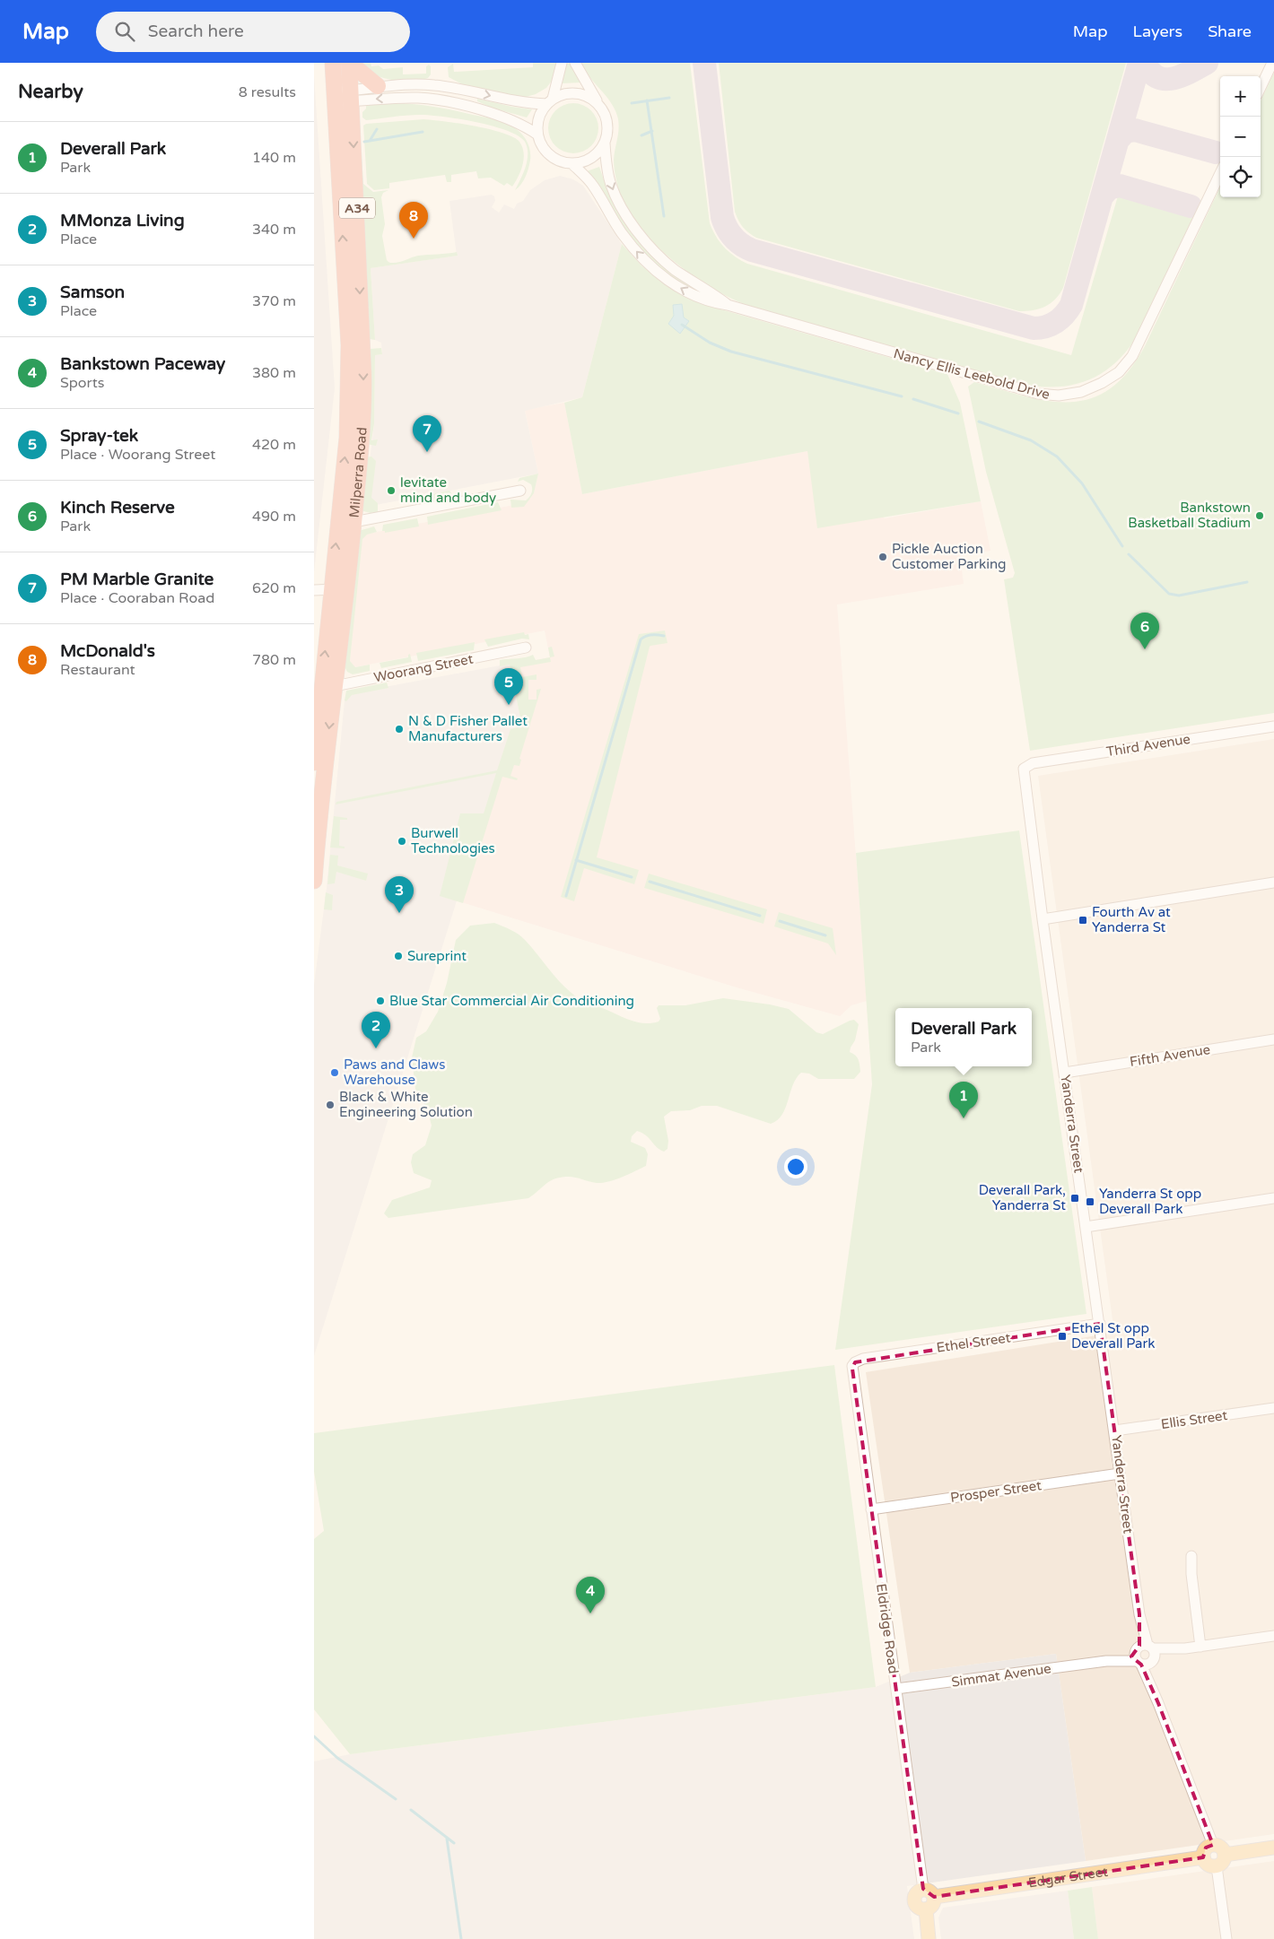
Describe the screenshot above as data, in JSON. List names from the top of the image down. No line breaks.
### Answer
{"streets":{"highway":["A34","Milperra Road"],"main road":["Edgar Street"],"street":["Nancy Ellis Leebold Drive","Woorang Street","Third Avenue","Fifth Avenue","Yanderra Street","Ethel Street","Ellis Street","Prosper Street","Eldridge Road","Simmat Avenue"]},"crossings":[["Milperra Road","Woorang Street"],["Third Avenue","Yanderra Street"],["Fifth Avenue","Yanderra Street"],["Yanderra Street","Ethel Street"],["Yanderra Street","Ellis Street"],["Yanderra Street","Prosper Street"],["Yanderra Street","Simmat Avenue"],["Ethel Street","Eldridge Road"],["Prosper Street","Eldridge Road"],["Eldridge Road","Simmat Avenue"],["Eldridge Road","Edgar Street"]],"places":{"other":["levitate mind and body","Bankstown Basketball Stadium","Pickle Auction Customer Parking","N & D Fisher Pallet Manufacturers","Burwell Technologies","Sureprint","Blue Star Commercial Air Conditioning","Paws and Claws Warehouse","Black & White Engineering Solution"],"transit":["Fourth Av at Yanderra St","Deverall Park, Yanderra St","Yanderra St opp Deverall Park","Ethel St opp Deverall Park"]},"page":{"header":"Map","search":"Search here","nav":["Map","Layers","Share"],"heading":["Nearby","8 results"],"map_buttons":["+","−"],"list":[{"mark":"1","name":"Deverall Park","note":"Park","value":"140 m"},{"mark":"2","name":"MMonza Living","note":"Place","value":"340 m"},{"mark":"3","name":"Samson","note":"Place","value":"370 m"},{"mark":"4","name":"Bankstown Paceway","note":"Sports","value":"380 m"},{"mark":"5","name":"Spray-tek","note":"Place · Woorang Street","value":"420 m"},{"mark":"6","name":"Kinch Reserve","note":"Park","value":"490 m"},{"mark":"7","name":"PM Marble Granite","note":"Place · Cooraban Road","value":"620 m"},{"mark":"8","name":"McDonald's","note":"Restaurant","value":"780 m"}],"pins":["8","7","6","5","3","2","1","4"],"popup":["Deverall Park","Park"]}}
